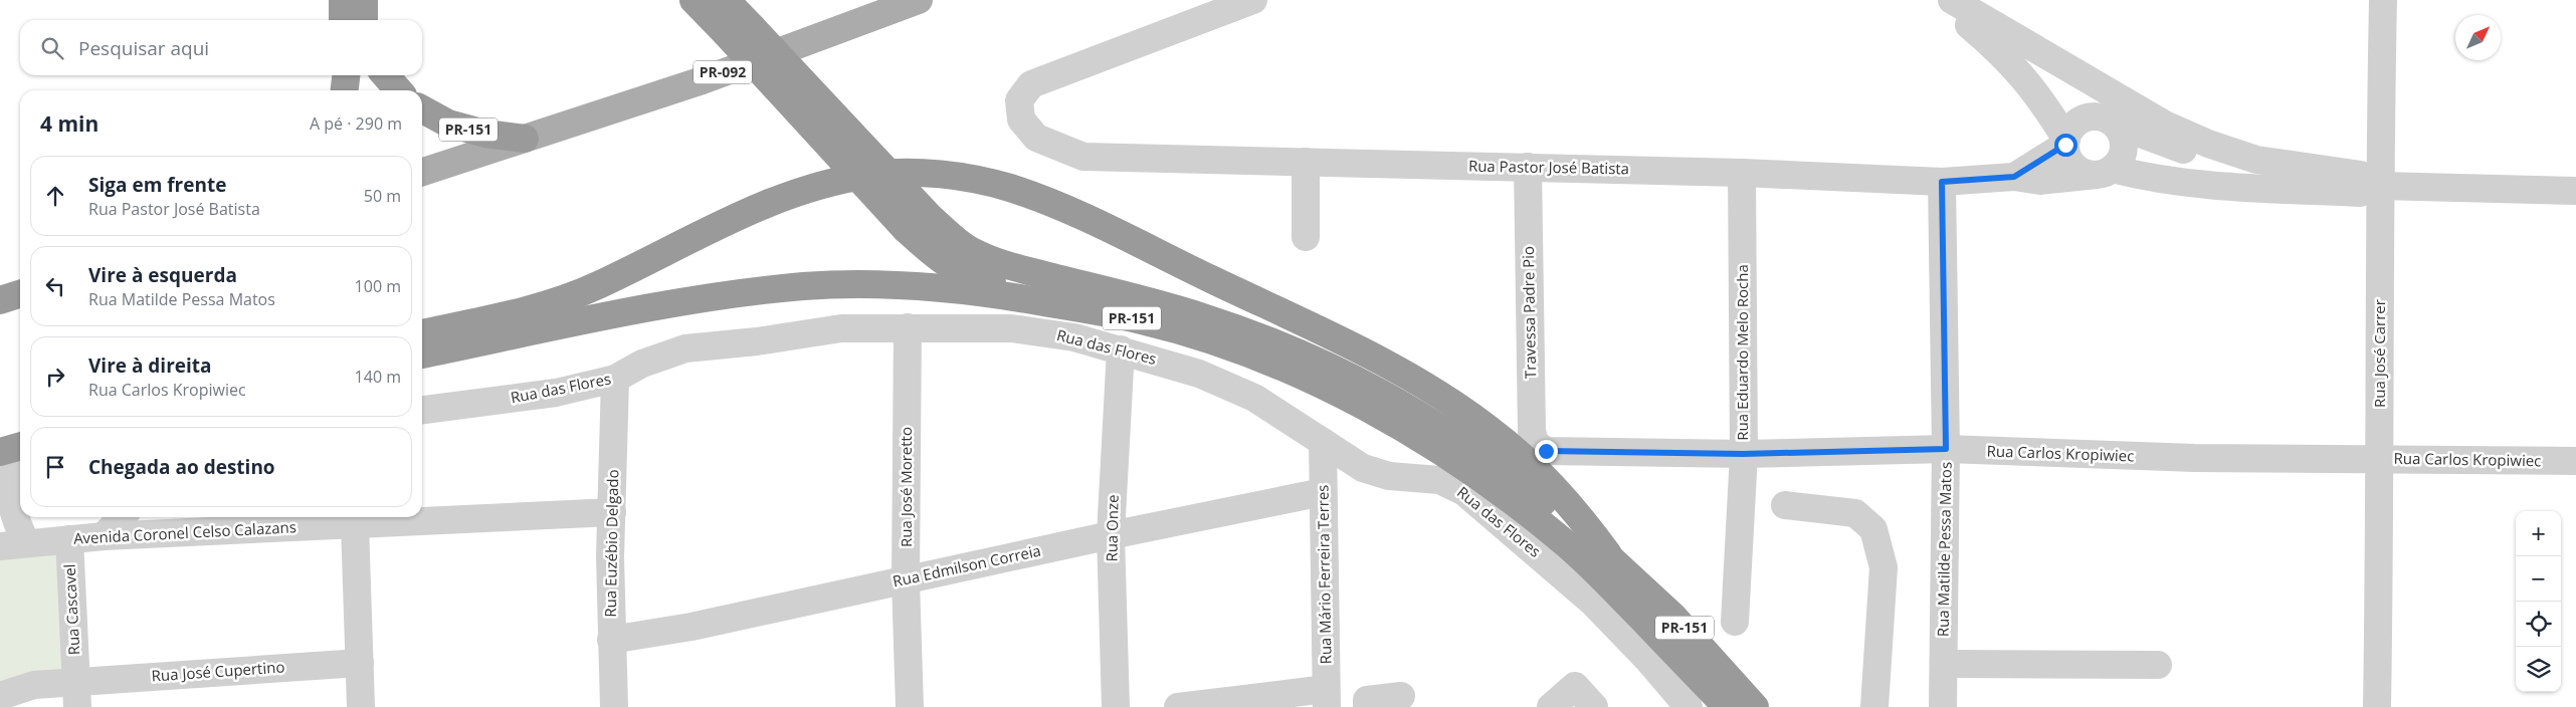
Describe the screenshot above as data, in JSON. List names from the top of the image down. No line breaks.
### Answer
{"streets":{"highway":["PR-151"],"main road":["PR-092"],"street":["Rua Pastor José Batista","Travessa Padre Pio","Rua das Flores","Rua Eduardo Melo Rocha","Rua José Carrer","Rua Carlos Kropiwiec","Rua José Moretto","Rua Onze","Avenida Coronel Celso Calazans","Rua Euzébio Delgado","Rua Matilde Pessa Matos","Rua Edmilson Correia","Rua Mário Ferreira Terres","Rua Cascavel","Rua José Cupertino"]},"crossings":[["PR-092","PR-151"],["Rua Pastor José Batista","Travessa Padre Pio"],["Rua Pastor José Batista","Rua Eduardo Melo Rocha"],["Rua Pastor José Batista","Rua Matilde Pessa Matos"],["Travessa Padre Pio","Rua Carlos Kropiwiec"],["Rua das Flores","Rua José Moretto"],["Rua das Flores","Rua Onze"],["Rua das Flores","Rua Euzébio Delgado"],["Rua das Flores","Rua Mário Ferreira Terres"],["Rua Eduardo Melo Rocha","Rua Carlos Kropiwiec"],["Rua José Carrer","Rua Carlos Kropiwiec"],["Rua Carlos Kropiwiec","Rua Matilde Pessa Matos"],["Rua José Moretto","Rua Edmilson Correia"],["Rua Onze","Rua Edmilson Correia"],["Avenida Coronel Celso Calazans","Rua Euzébio Delgado"],["Avenida Coronel Celso Calazans","Rua Cascavel"],["Rua Euzébio Delgado","Rua Edmilson Correia"],["Rua Edmilson Correia","Rua Mário Ferreira Terres"],["Rua Cascavel","Rua José Cupertino"]],"north":"top right","page":{"search":"Pesquisar aqui","heading":["4 min","A pé · 290 m"],"list":[["Siga em frente","Rua Pastor José Batista","50 m"],["Vire à esquerda","Rua Matilde Pessa Matos","100 m"],["Vire à direita","Rua Carlos Kropiwiec","140 m"],"Chegada ao destino"],"map_buttons":["+","−"]}}
